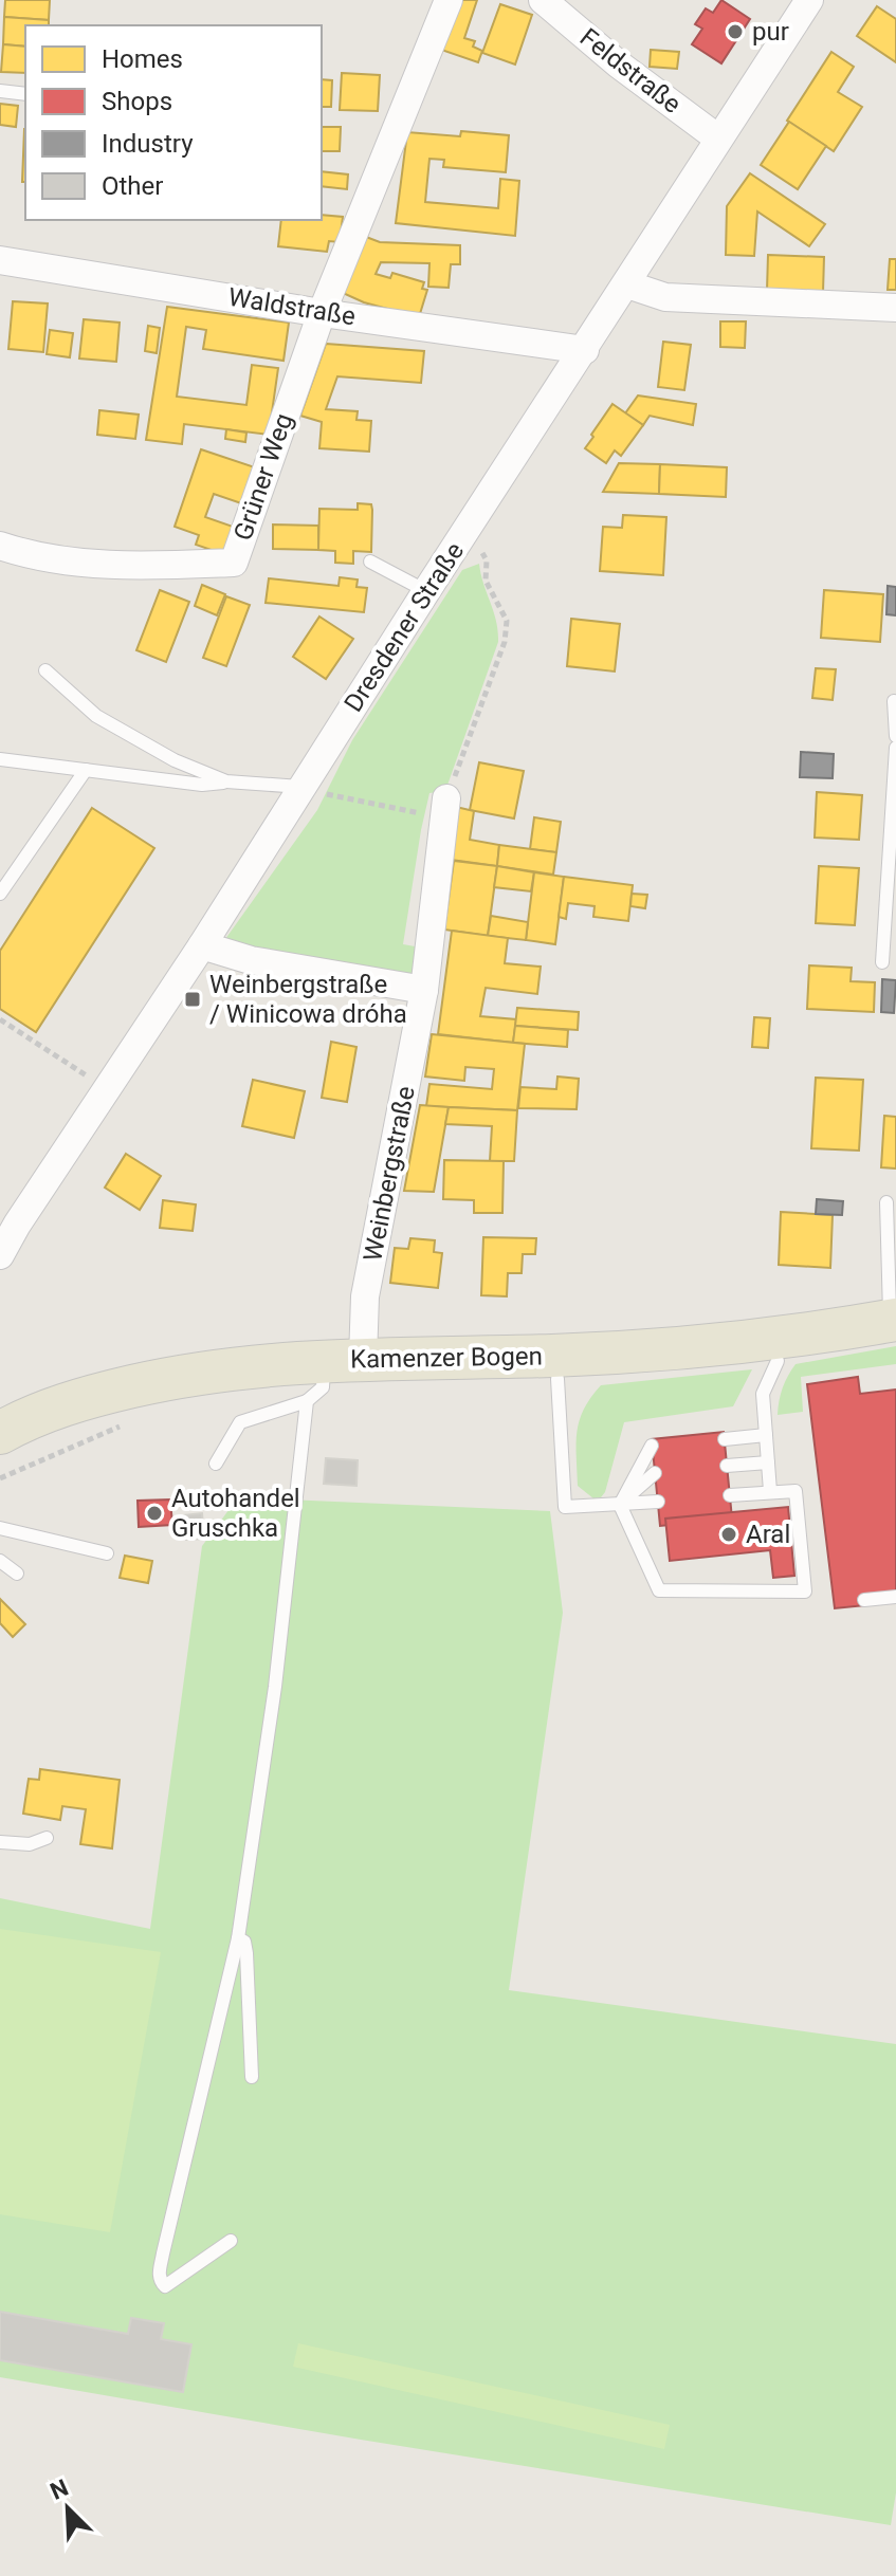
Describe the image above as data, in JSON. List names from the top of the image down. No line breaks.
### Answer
{"streets":{"main road":["Kamenzer Bogen"],"street":["Feldstraße","Waldstraße","Grüner Weg","Dresdener Straße","Weinbergstraße"]},"crossings":[["Feldstraße","Dresdener Straße"],["Waldstraße","Grüner Weg"],["Waldstraße","Dresdener Straße"],["Weinbergstraße","Kamenzer Bogen"]],"places":{"other":["pur","Autohandel Gruschka","Aral"],"transit":["Weinbergstraße / Winicowa dróha"]},"legend":["Homes","Shops","Industry","Other"],"north":"top left"}
